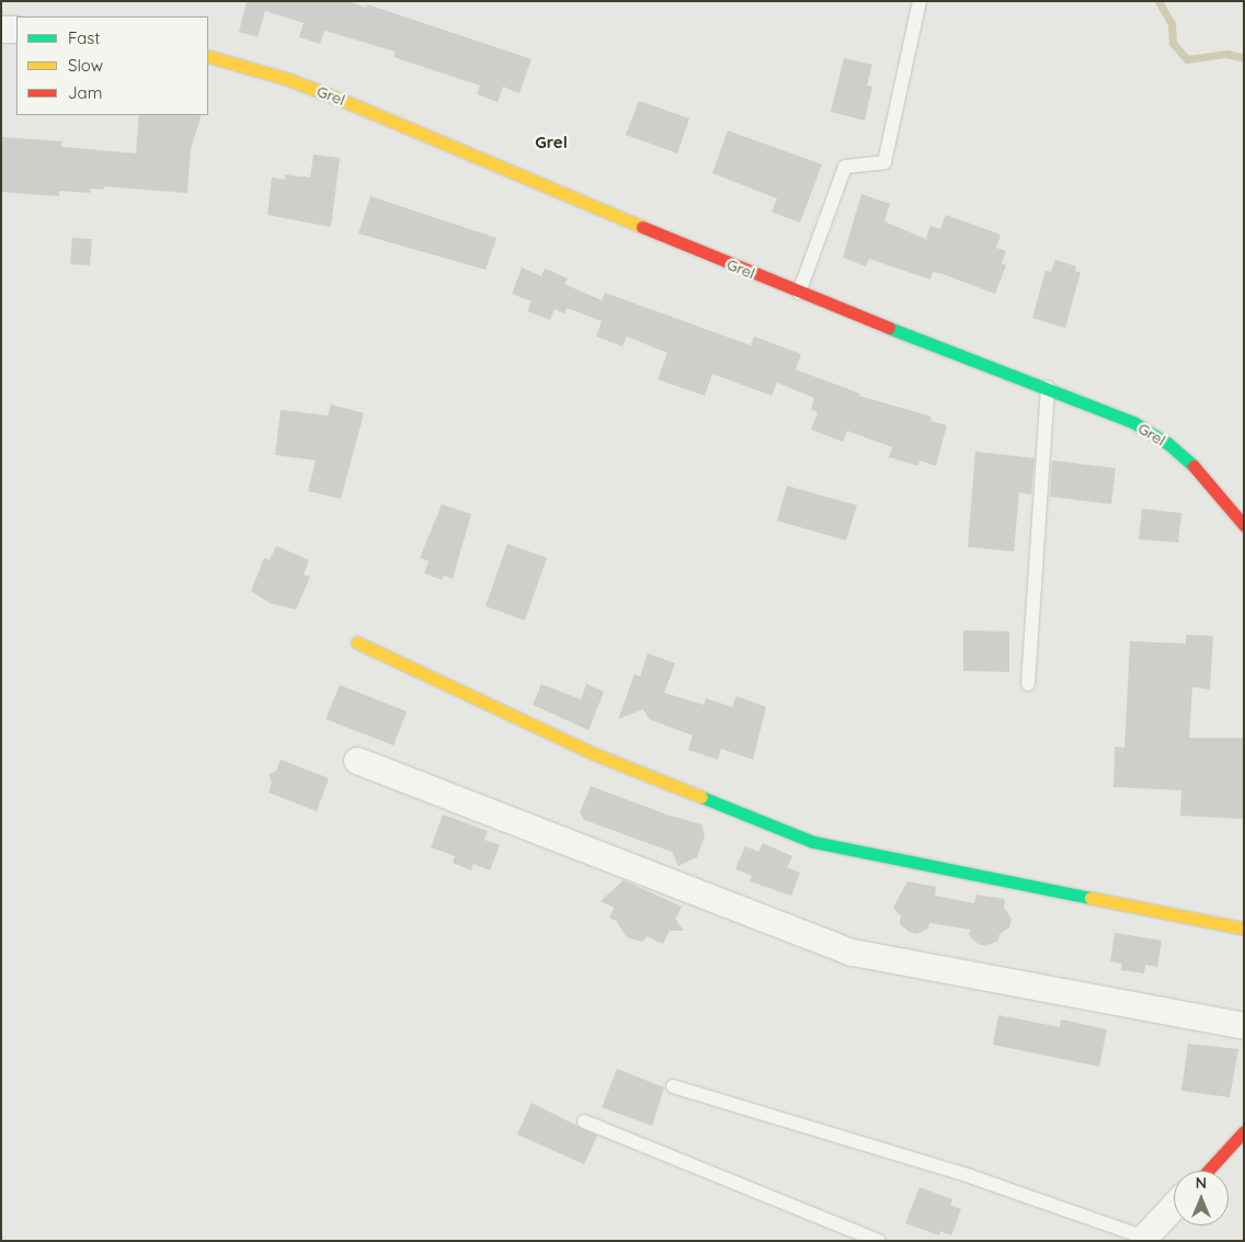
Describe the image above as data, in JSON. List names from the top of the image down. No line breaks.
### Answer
{"streets":{"street":["Grel"]},"districts":["Grel"],"legend":["Fast","Slow","Jam"],"north":"top"}
